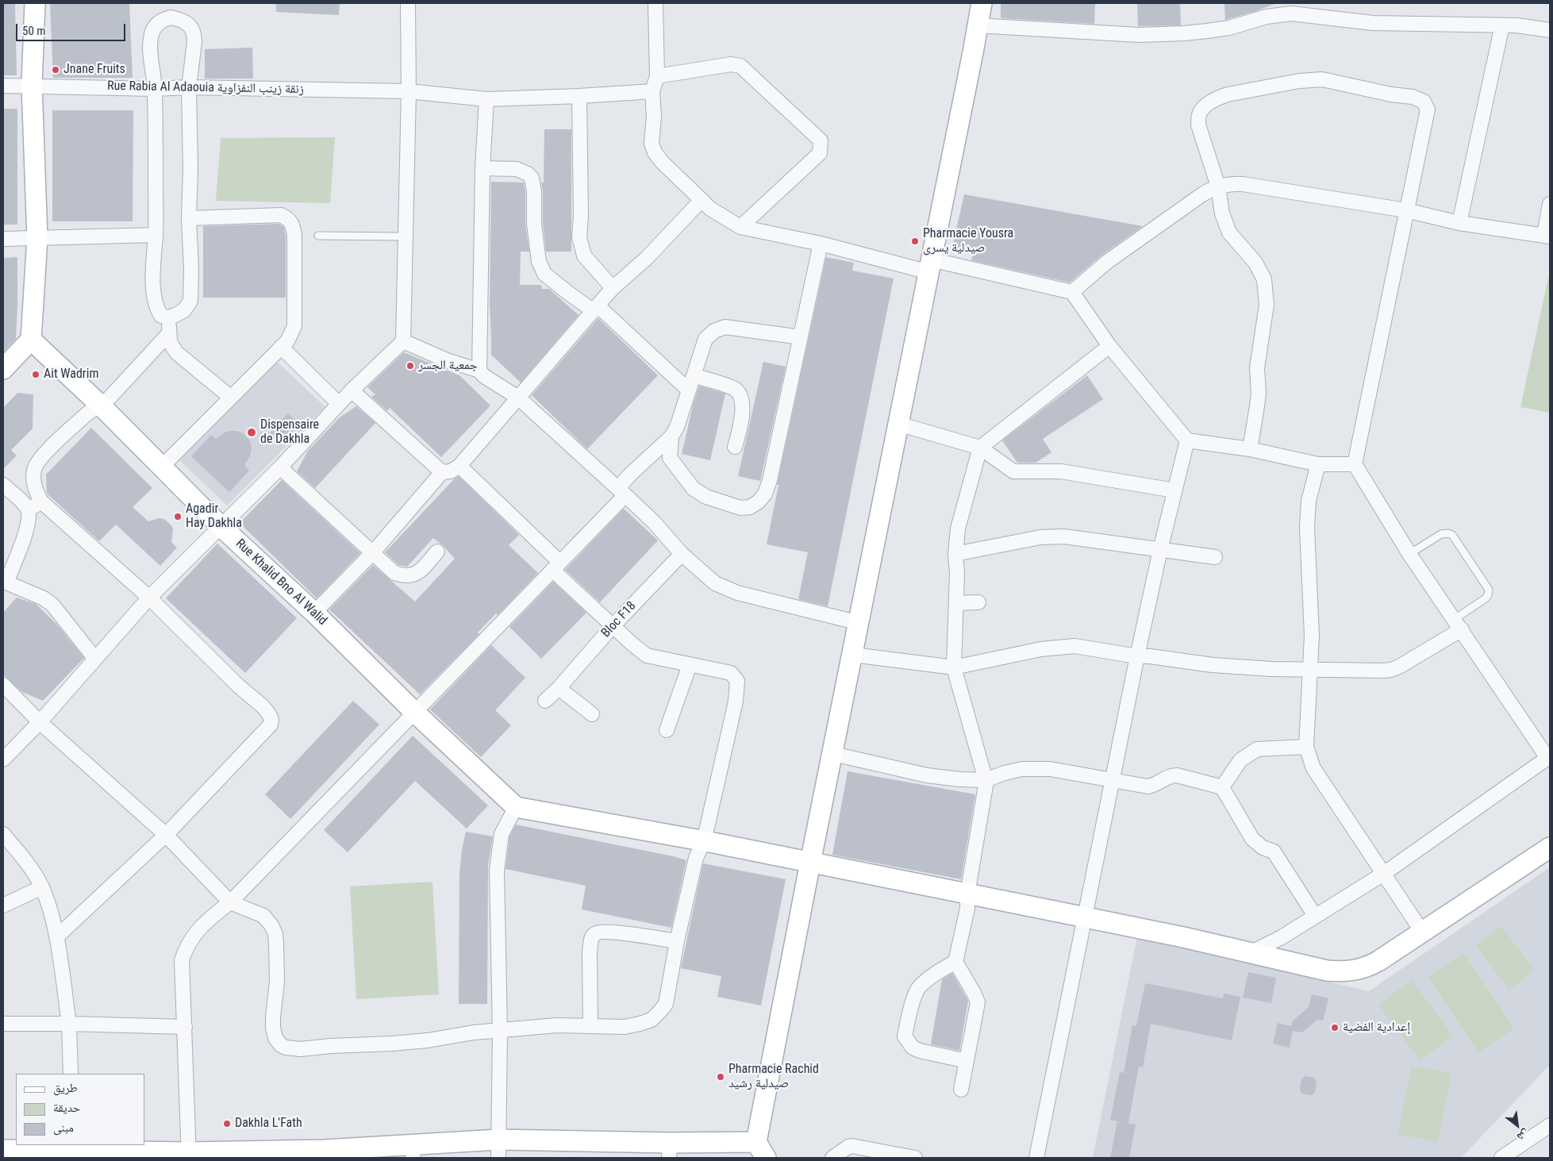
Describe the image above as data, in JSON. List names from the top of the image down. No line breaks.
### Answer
{"streets":{"street":["Rue Rabia Al Adaouia زنقة زينب النفزاوية","Rue Khalid Bno Al Walid","Bloc F18"]},"places":["Jnane Fruits","Pharmacie Yousra صيدلية يسرى","جمعية الجسر","Ait Wadrim","Dispensaire de Dakhla","Agadir Hay Dakhla","إعدادية الفضية","Pharmacie Rachid صيدلية رشيد","Dakhla L'Fath"],"legend":["طريق","حديقة","مبنى"],"scale_bar":"50 m","north":"bottom right"}
